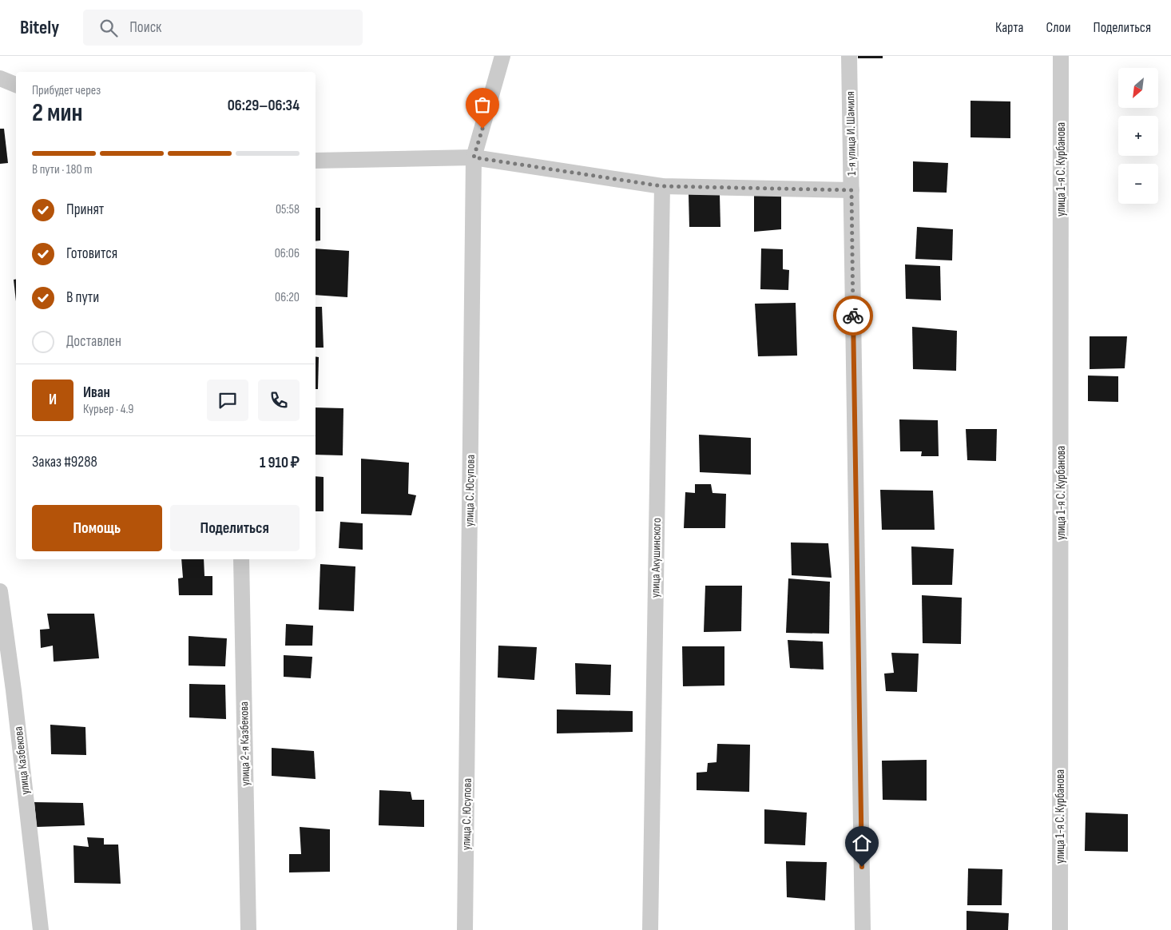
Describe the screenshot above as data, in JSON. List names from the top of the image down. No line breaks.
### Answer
{"streets":{"street":["1-я улица И. Шамиля","улица 1-я С. Курбанова","улица С. Юсупова","улица Акушинского","улица 2-я Казбекова","улица Казбекова"]},"north":"bottom left","page":{"header":"Bitely","search":"Поиск","nav":["Карта","Слои","Поделиться"],"map_buttons":["+","−"],"heading":["2 мин","Прибудет через","06:29–06:34"],"panel":["Иван","Курьер · 4.9","Заказ #9288","1 910 ₽"],"bar":"В пути · 180 m","list":[["Принят","05:58"],["Готовится","06:06"],["В пути","06:20"],"Доставлен"],"round":"И","buttons":["Помощь","Поделиться"]}}
